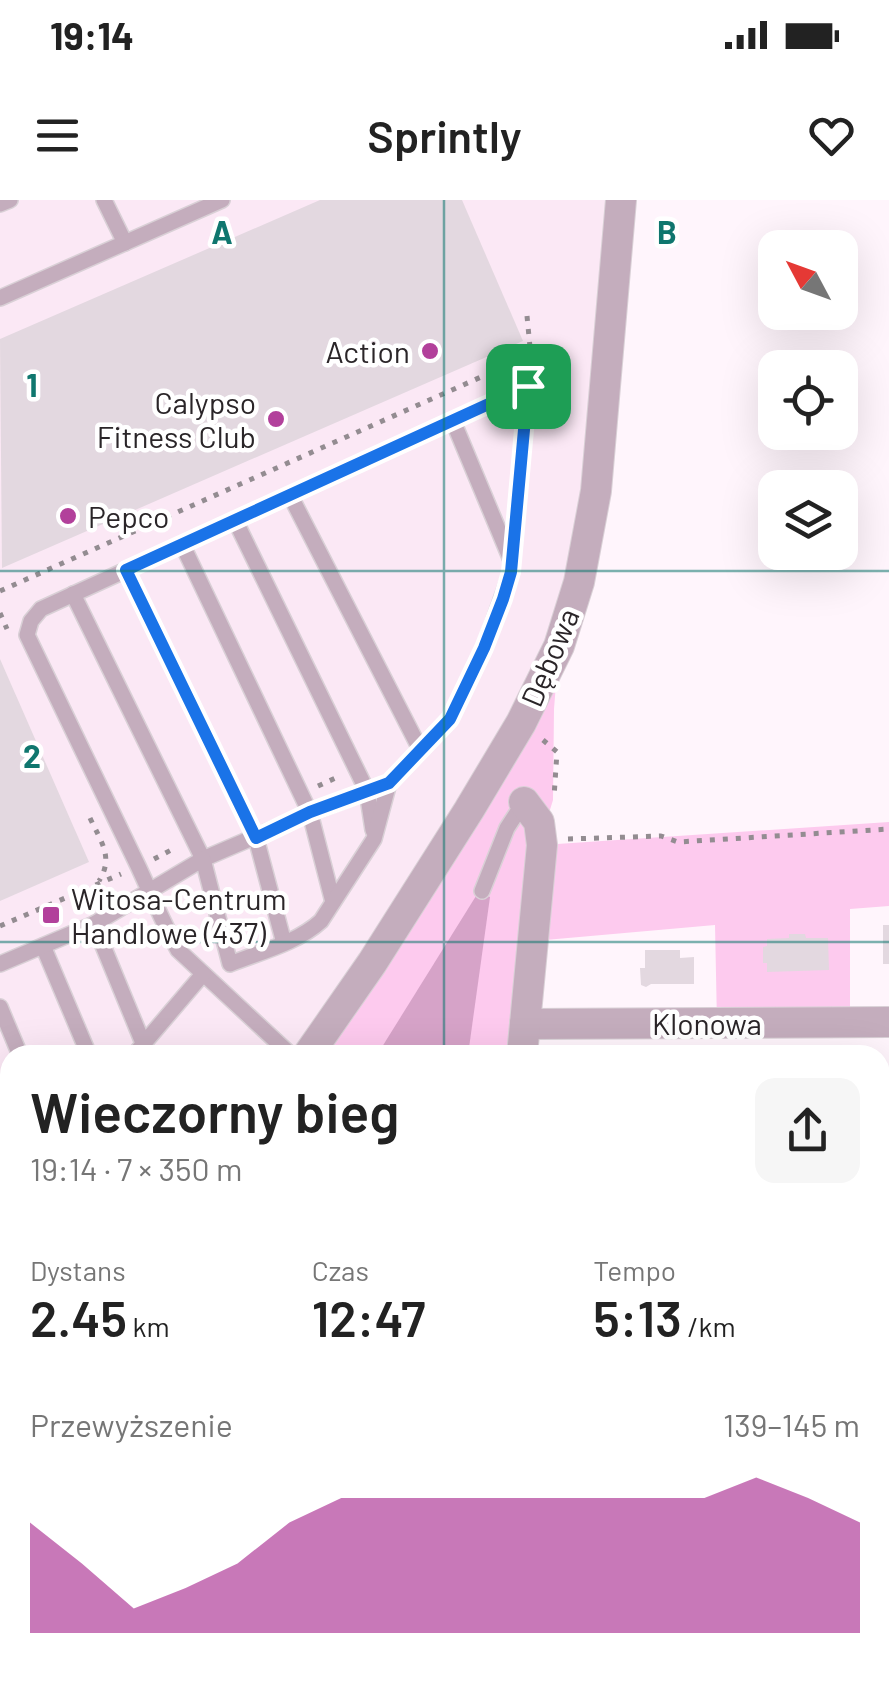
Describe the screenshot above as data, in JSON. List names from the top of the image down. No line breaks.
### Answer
{"streets":{"street":["Dębowa","Klonowa"]},"places":{"other":["Action","Calypso Fitness Club","Pepco"],"transit":["Witosa-Centrum Handlowe (437)"]},"north":"top left","page":{"status":"19:14","header":"Sprintly","heading":["Wieczorny bieg","19:14 · 7 × 350 m"],"stats":[["Dystans","2.45 km"],["Czas","12:47"],["Tempo","5:13 /km"]],"chart":["Przewyższenie","139–145 m"]},"grid":{"columns":["A","B"],"rows":["1","2"]}}
